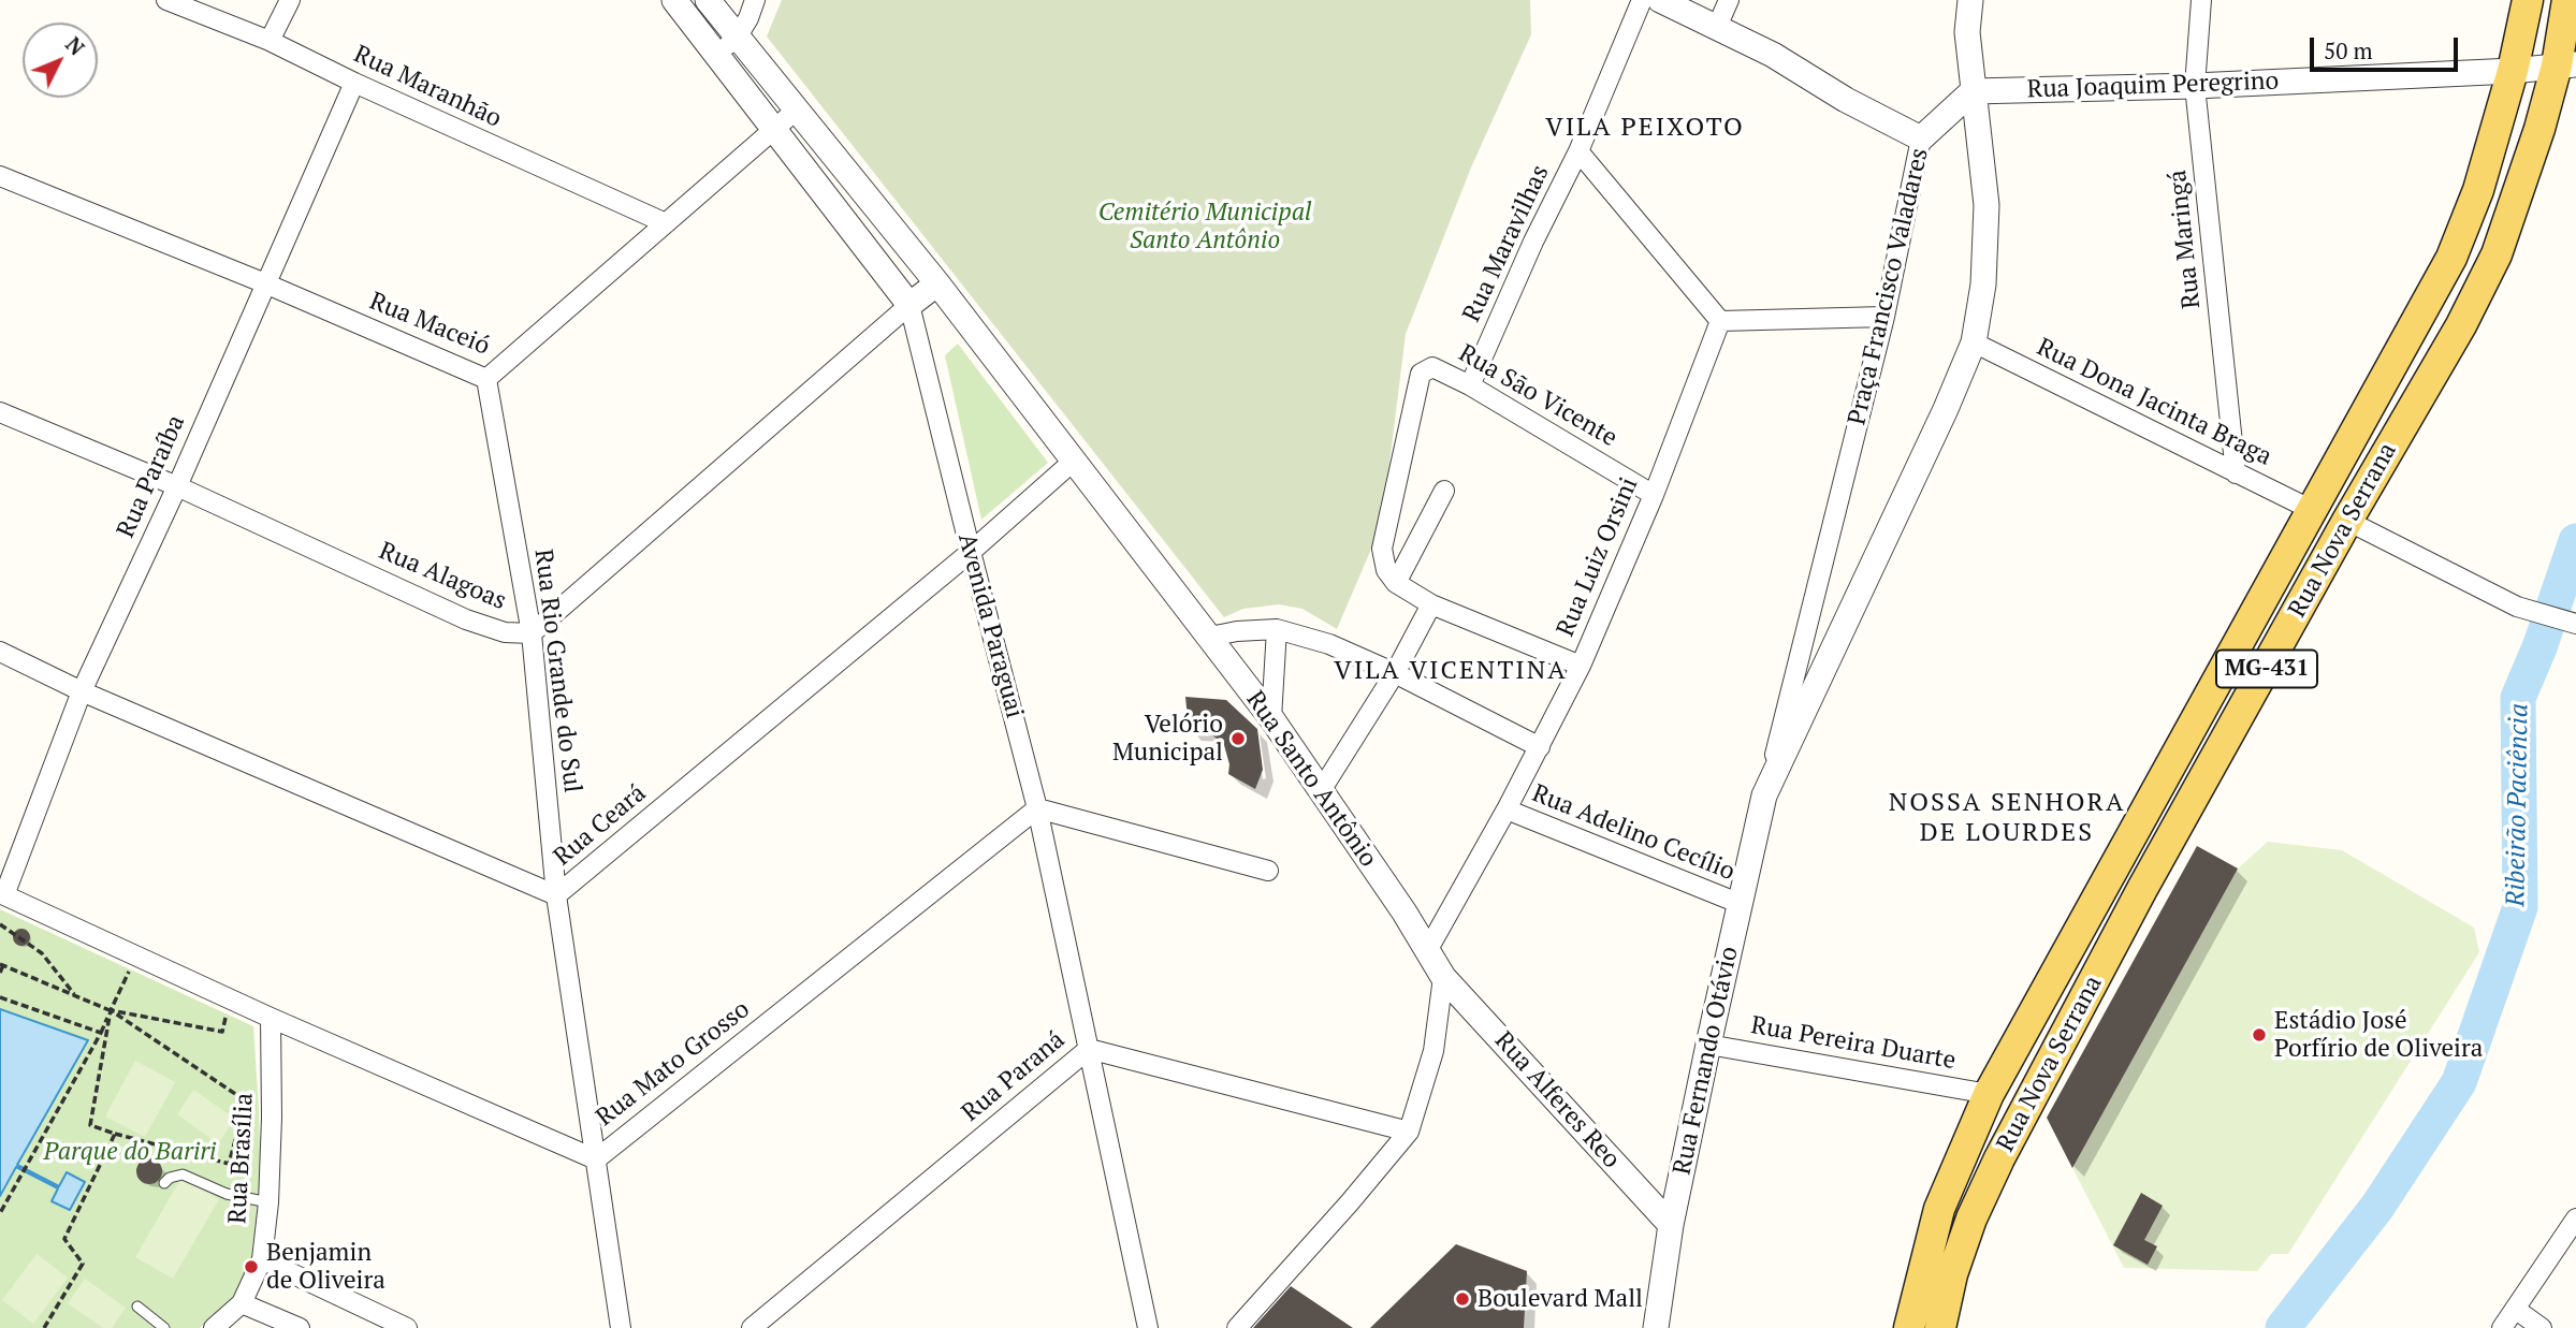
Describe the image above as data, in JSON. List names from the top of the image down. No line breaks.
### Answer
{"streets":{"main road":["Rua Nova Serrana","MG-431"],"street":["Rua Joaquim Peregrino","Rua Maranhão","Rua Maringá","Rua Maravilhas","Praça Francisco Valadares","Rua Maceió","Rua São Vicente","Rua Dona Jacinta Braga","Rua Paraíba","Rua Luiz Orsini","Rua Alagoas","Avenida Paraguai","Rua Rio Grande do Sul","Rua Santo Antônio","Rua Ceará","Rua Adelino Cecílio","Rua Pereira Duarte","Rua Fernando Otávio","Rua Mato Grosso","Rua Paraná","Rua Alferes Reo","Rua Brasília"]},"crossings":[["Rua Joaquim Peregrino","Rua Maringá"],["Rua Joaquim Peregrino","Praça Francisco Valadares"],["Rua Joaquim Peregrino","Rua Nova Serrana"],["Rua Maranhão","Rua Maceió"],["Rua Maranhão","Rua Paraíba"],["Rua Maringá","Rua Dona Jacinta Braga"],["Rua Maravilhas","Rua São Vicente"],["Praça Francisco Valadares","Rua Fernando Otávio"],["Rua Maceió","Rua Paraíba"],["Rua Maceió","Avenida Paraguai"],["Rua Maceió","Rua Rio Grande do Sul"],["Rua São Vicente","Rua Luiz Orsini"],["Rua Dona Jacinta Braga","Rua Nova Serrana"],["Rua Paraíba","Rua Alagoas"],["Rua Paraíba","Rua Ceará"],["Rua Paraíba","Rua Mato Grosso"],["Rua Nova Serrana","Rua Pereira Duarte"],["Rua Luiz Orsini","Rua Santo Antônio"],["Rua Luiz Orsini","Rua Adelino Cecílio"],["Rua Alagoas","Avenida Paraguai"],["Rua Alagoas","Rua Rio Grande do Sul"],["Avenida Paraguai","Rua Ceará"],["Avenida Paraguai","Rua Mato Grosso"],["Avenida Paraguai","Rua Paraná"],["Rua Rio Grande do Sul","Rua Ceará"],["Rua Rio Grande do Sul","Rua Mato Grosso"],["Rua Santo Antônio","Rua Ceará"],["Rua Santo Antônio","Rua Alferes Reo"],["Rua Adelino Cecílio","Rua Fernando Otávio"],["Rua Pereira Duarte","Rua Fernando Otávio"],["Rua Fernando Otávio","Rua Alferes Reo"],["Rua Mato Grosso","Rua Brasília"]],"districts":["VILA PEIXOTO","VILA VICENTINA","NOSSA SENHORA DE LOURDES"],"water":["Ribeirão Paciência"],"parks":["Cemitério Municipal Santo Antônio","Parque do Bariri"],"places":["Velório Municipal","Estádio José Porfírio de Oliveira","Benjamin de Oliveira","Boulevard Mall"],"scale_bar":"50 m","north":"top right"}
